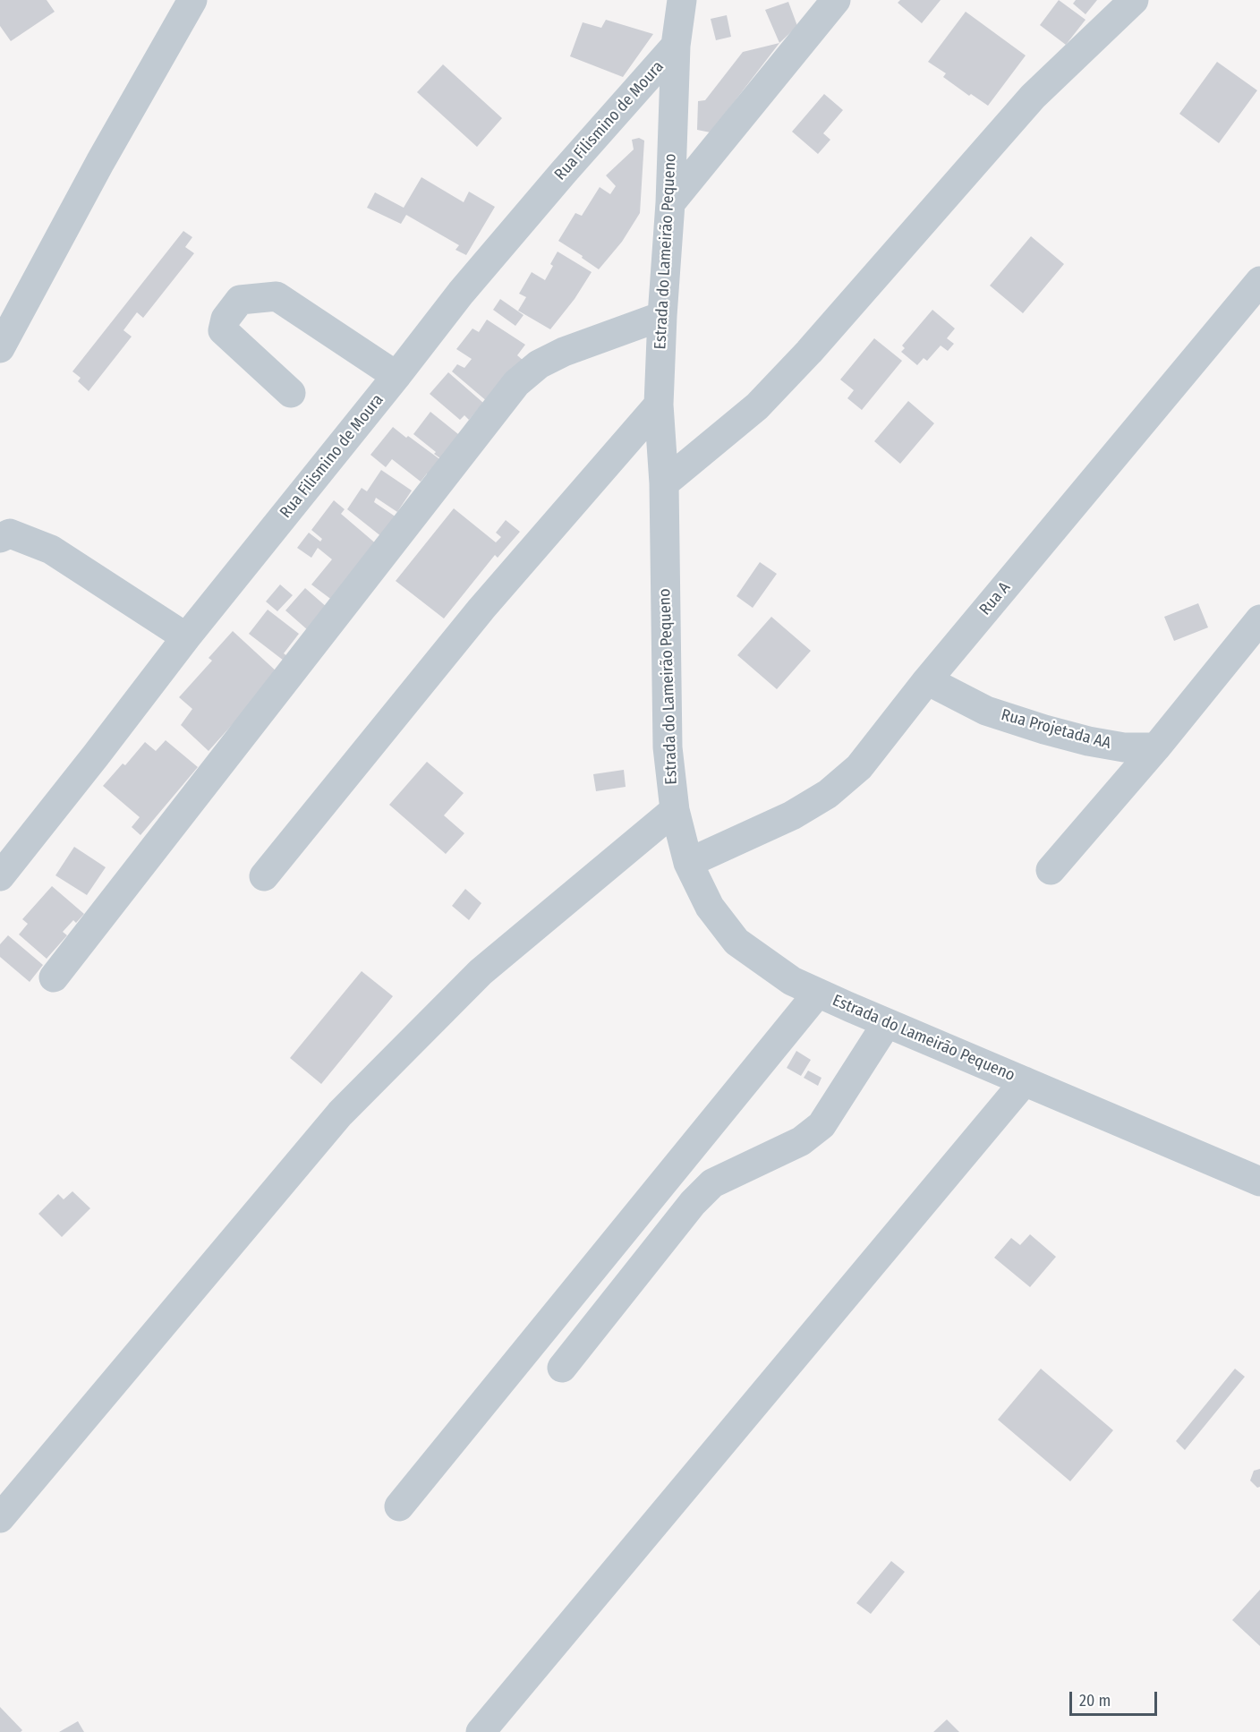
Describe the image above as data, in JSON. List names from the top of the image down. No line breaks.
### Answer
{"streets":{"street":["Rua Filismino de Moura","Estrada do Lameirão Pequeno","Rua A","Rua Projetada AA"]},"crossings":[["Rua Filismino de Moura","Estrada do Lameirão Pequeno"],["Estrada do Lameirão Pequeno","Rua A"],["Rua A","Rua Projetada AA"]],"scale_bar":"20 m"}
